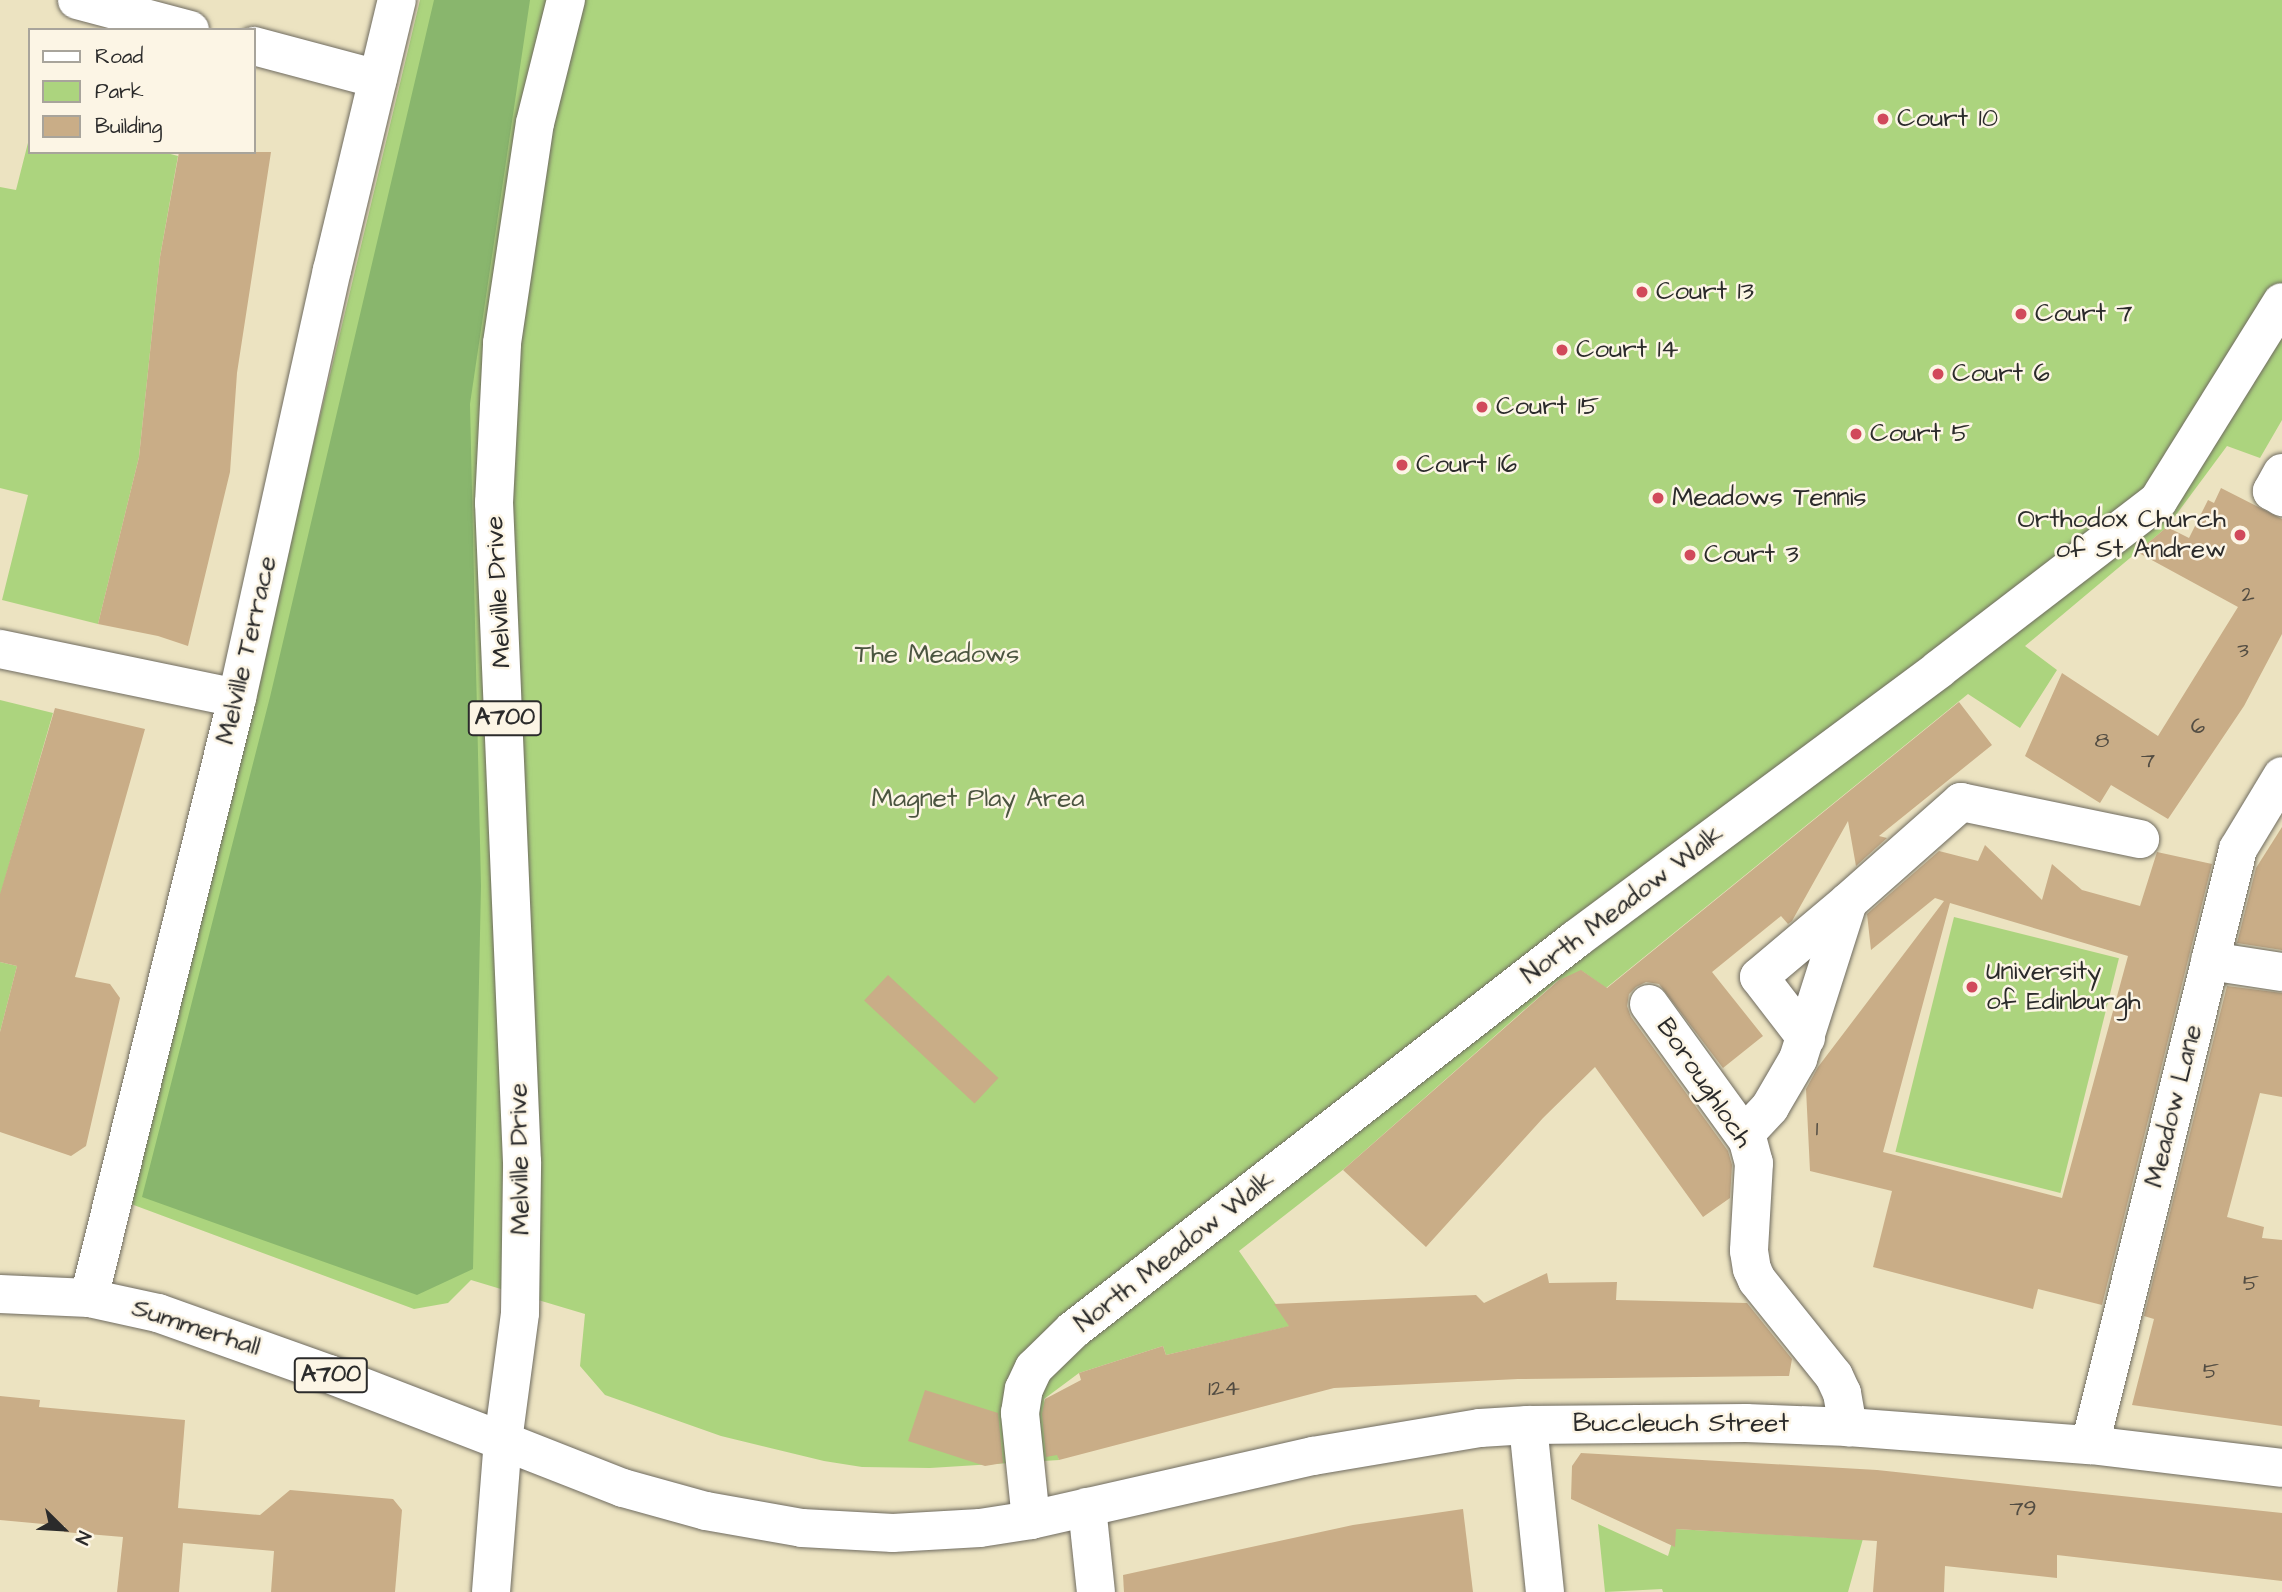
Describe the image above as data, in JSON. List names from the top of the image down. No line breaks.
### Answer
{"streets":{"street":["Melville Drive","Melville Terrace","A700","North Meadow Walk","Boroughloch","Meadow Lane","Summerhall","Buccleuch Street"]},"crossings":[["Melville Drive","Summerhall"],["Melville Terrace","Summerhall"],["North Meadow Walk","Summerhall"],["North Meadow Walk","Buccleuch Street"],["Boroughloch","Buccleuch Street"],["Meadow Lane","Buccleuch Street"],["Summerhall","Buccleuch Street"]],"parks":["The Meadows","Magnet Play Area"],"places":["Court 10","Court 13","Court 7","Court 14","Court 6","Court 15","Court 5","Court 16","Meadows Tennis","Orthodox Church of St Andrew","Court 3","University of Edinburgh"],"house_numbers":["2","3","6","8","7","1","5","5","124","79"],"legend":["Road","Park","Building"],"north":"bottom right"}
